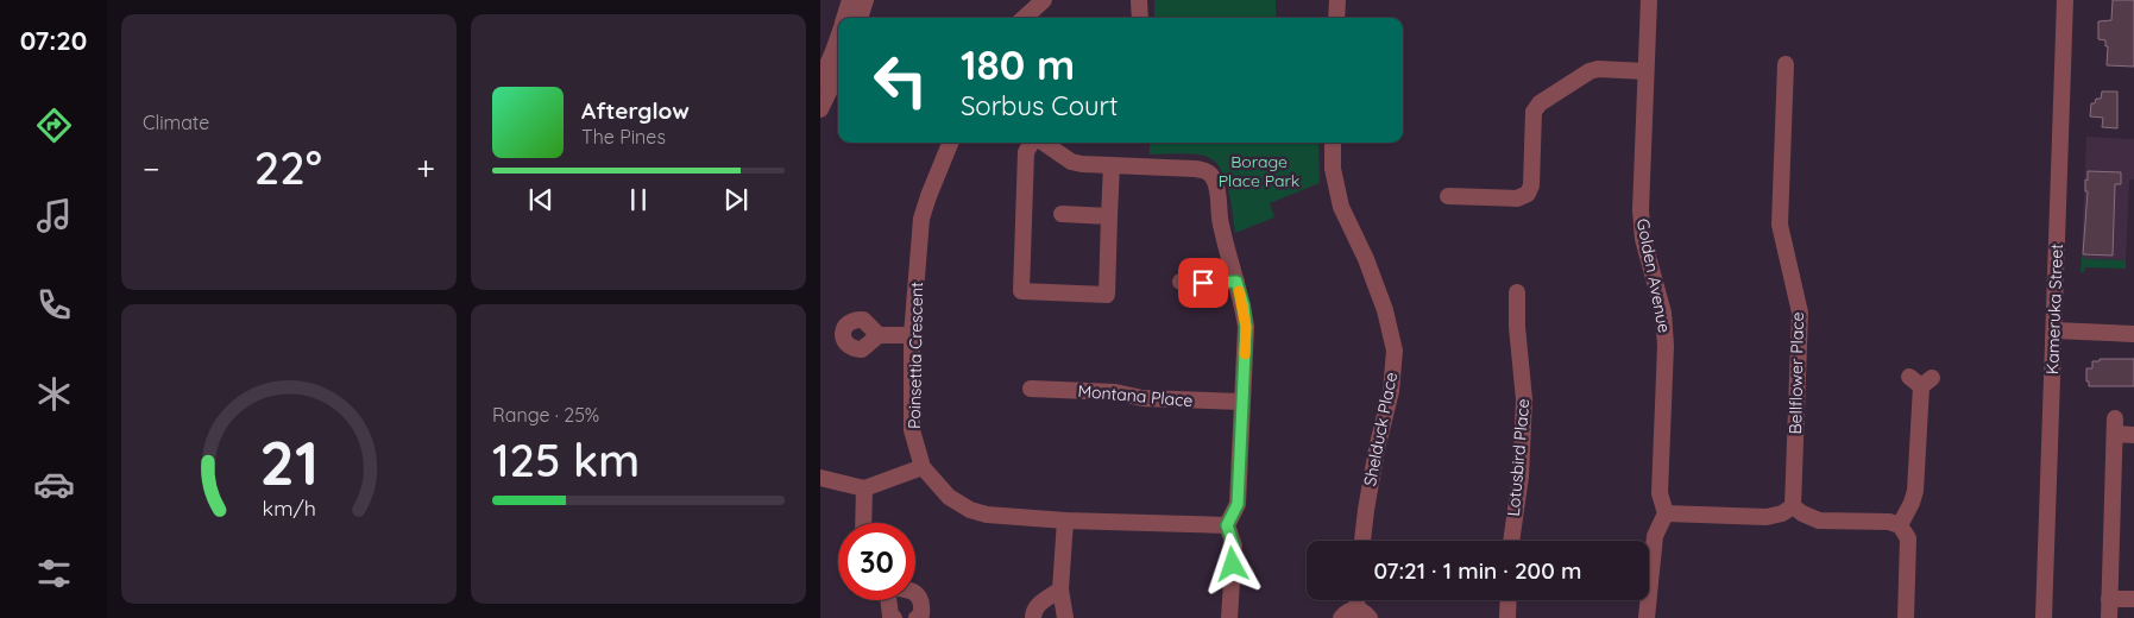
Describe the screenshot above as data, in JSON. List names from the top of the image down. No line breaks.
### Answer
{"streets":{"street":["Golden Avenue","Kameruka Street","Poinsettia Crescent","Bellflower Place","Montana Place","Shelduck Place","Lotusbird Place"]},"parks":["Borage Place Park"],"page":{"tabs":"07:20","tile":["Climate",["Range · 25%","125 km"]],"turn":["180 m","Sorbus Court"],"song":["Afterglow","The Pines"],"heat":["−","22°","+"],"limit":"30","trip":"07:21 · 1 min · 200 m","gauge":["21","km/h"]}}
